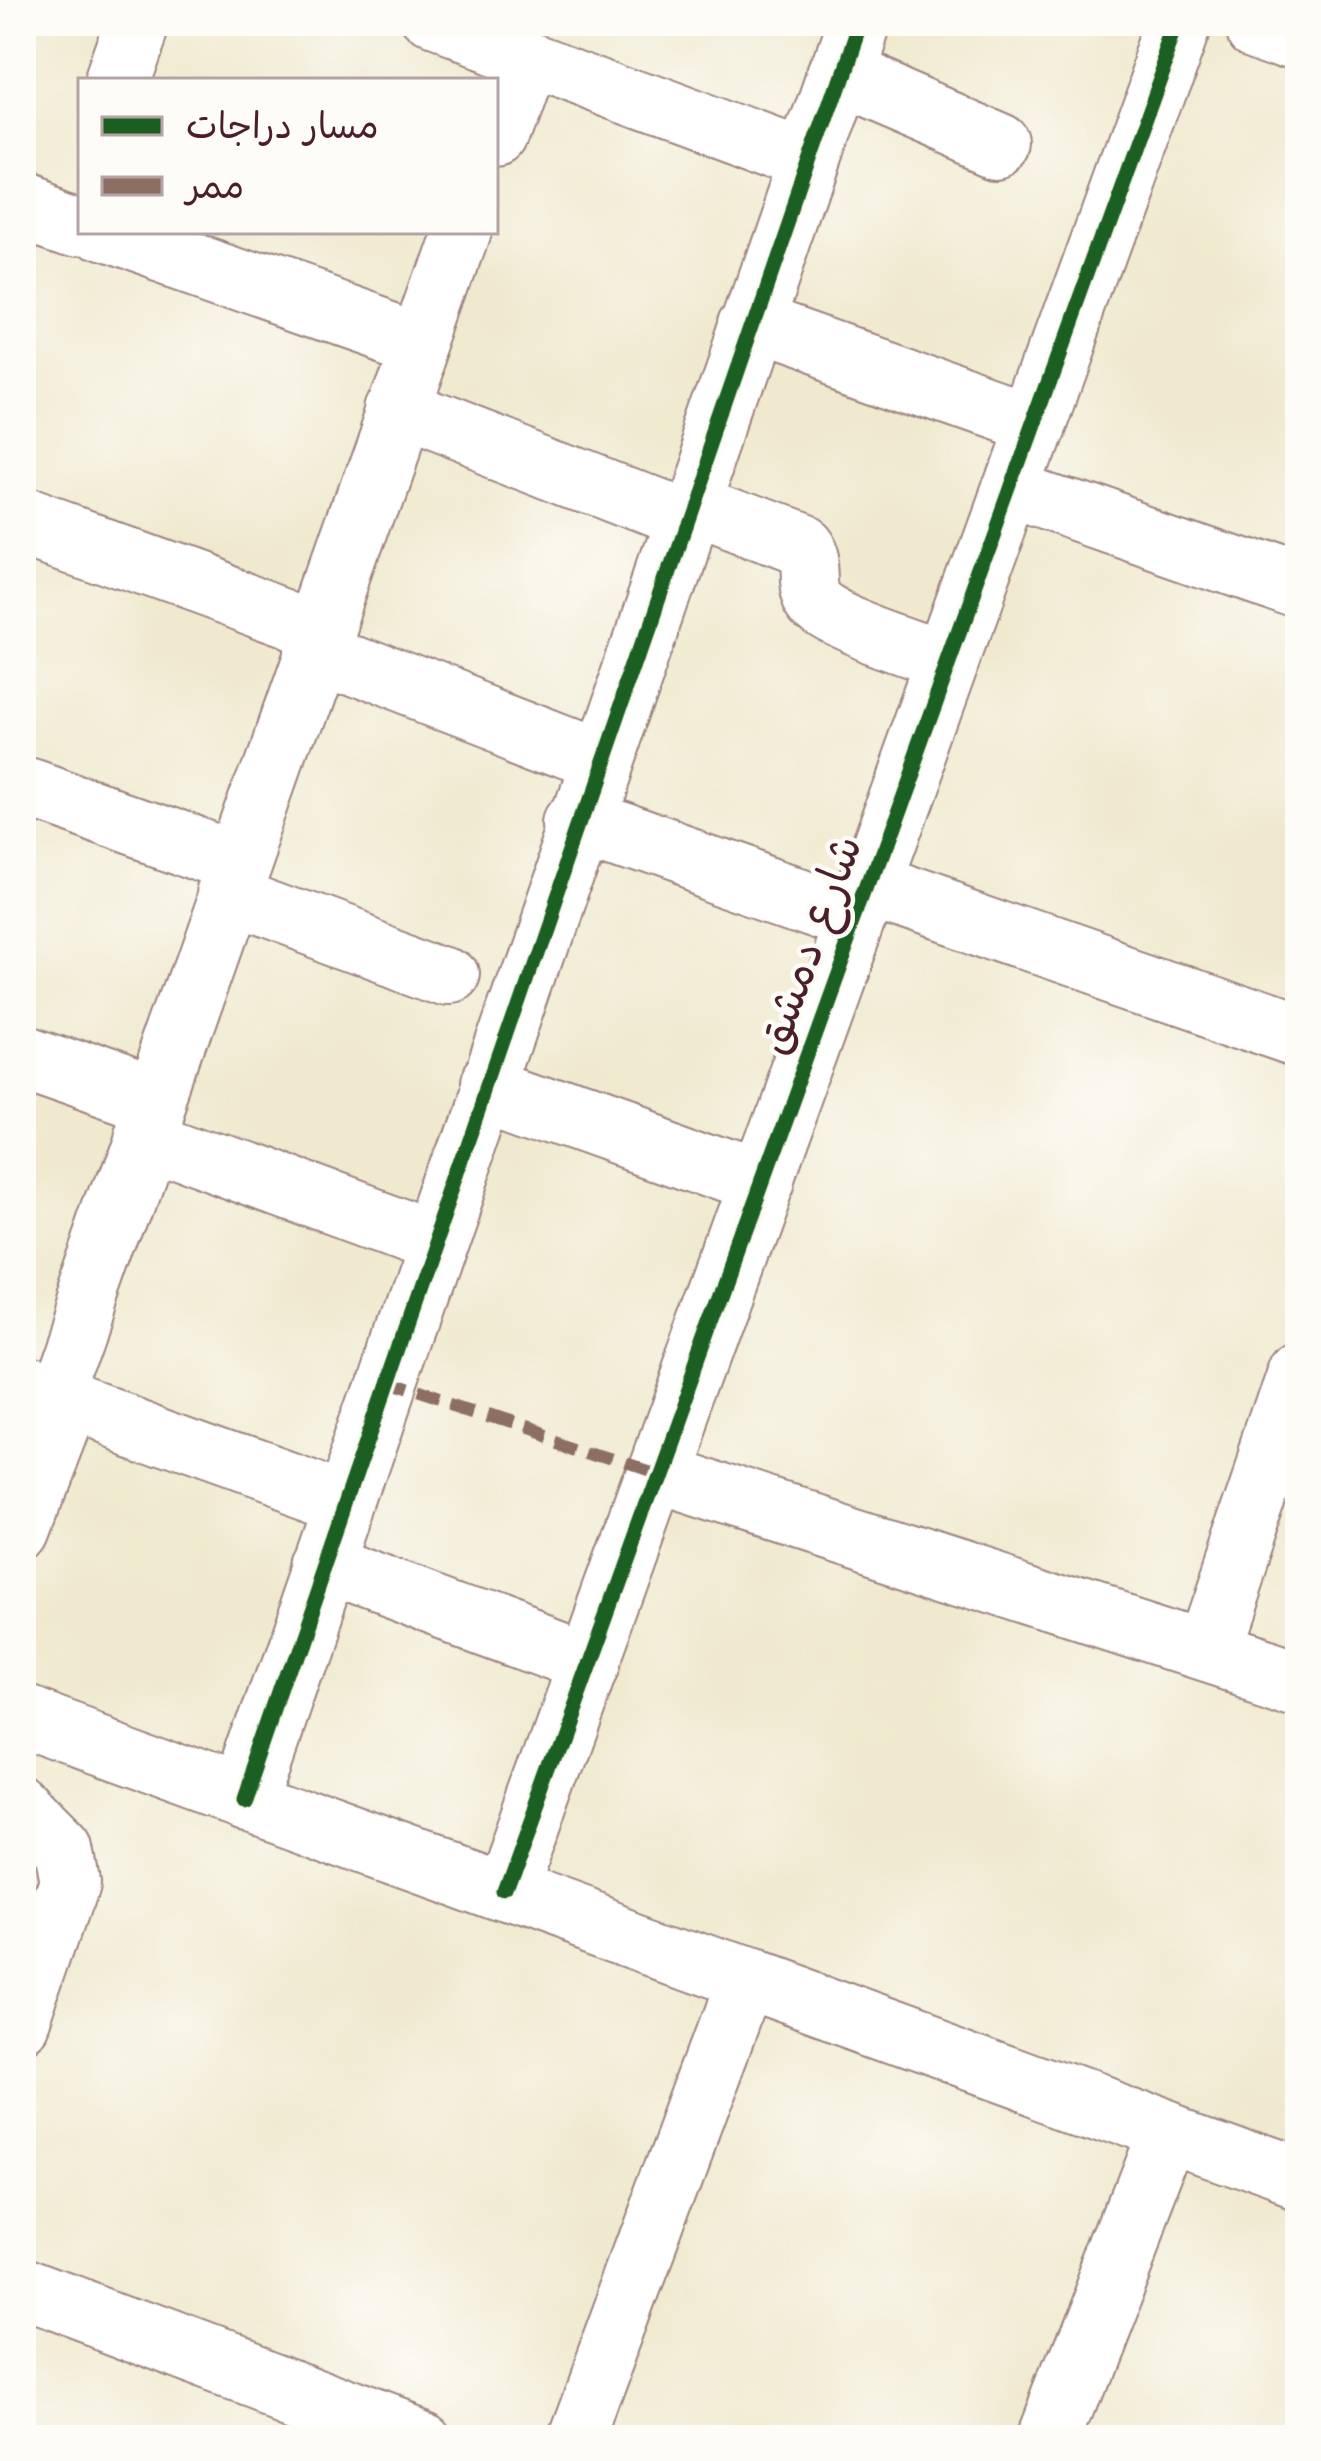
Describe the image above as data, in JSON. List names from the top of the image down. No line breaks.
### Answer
{"streets":{"street":["شارع دمشق"]},"legend":["مسار دراجات","ممر"]}
